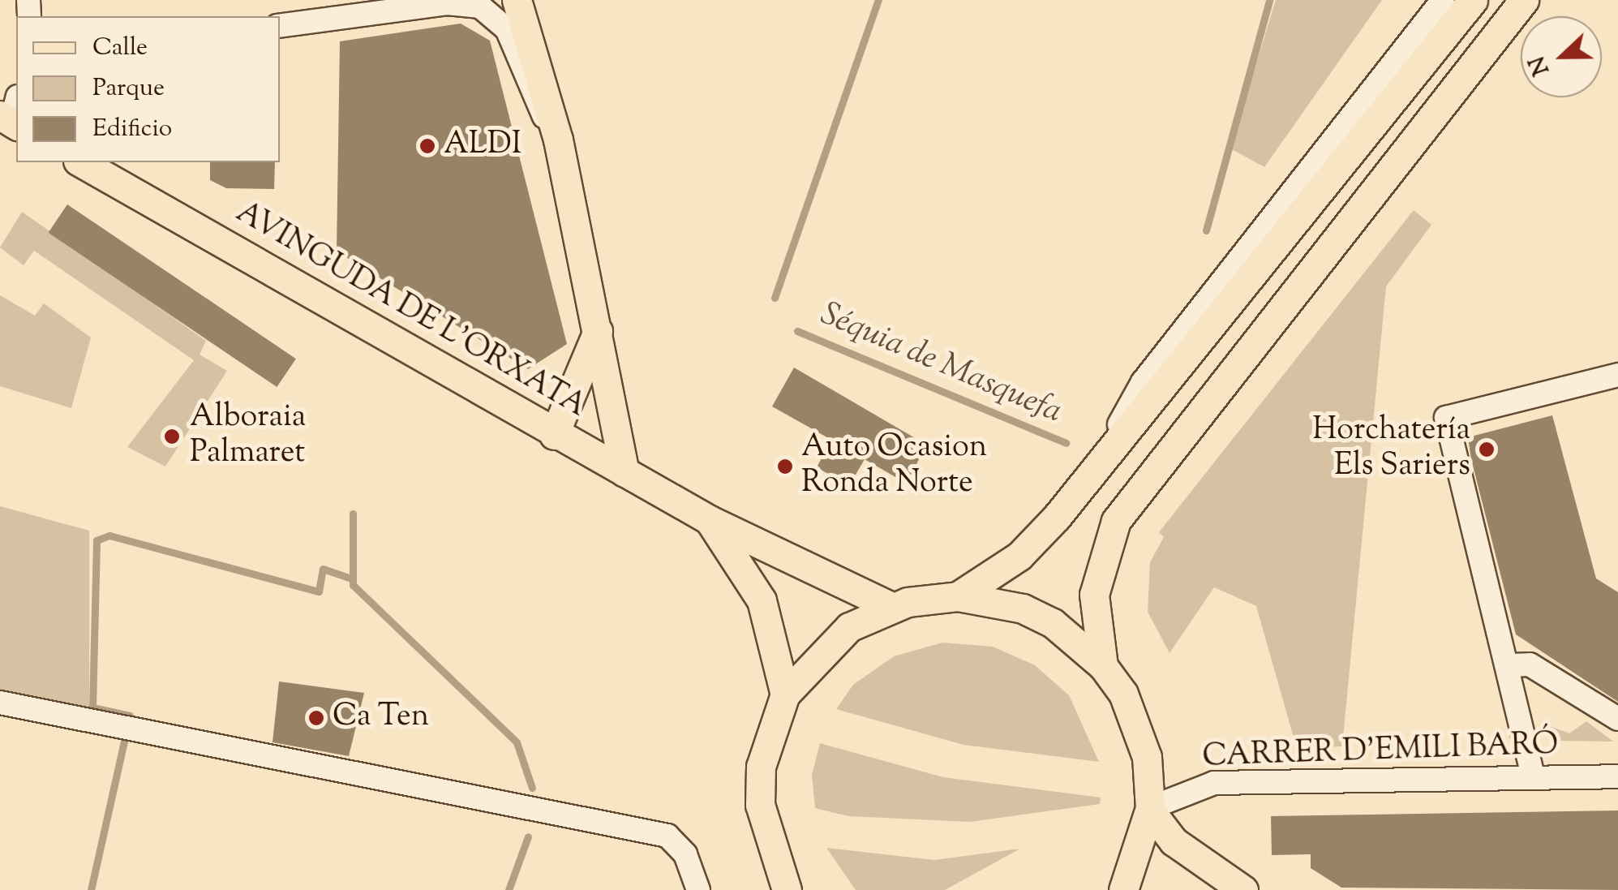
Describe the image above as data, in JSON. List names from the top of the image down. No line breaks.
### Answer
{"streets":{"main road":["AVINGUDA DE L'ORXATA"],"street":["CARRER D'EMILI BARÓ"]},"water":["Séquia de Masquefa"],"places":["ALDI","Alboraia Palmaret","Horchatería Els Sariers","Auto Ocasion Ronda Norte","Ca Ten"],"legend":["Calle","Parque","Edificio"],"north":"left"}
